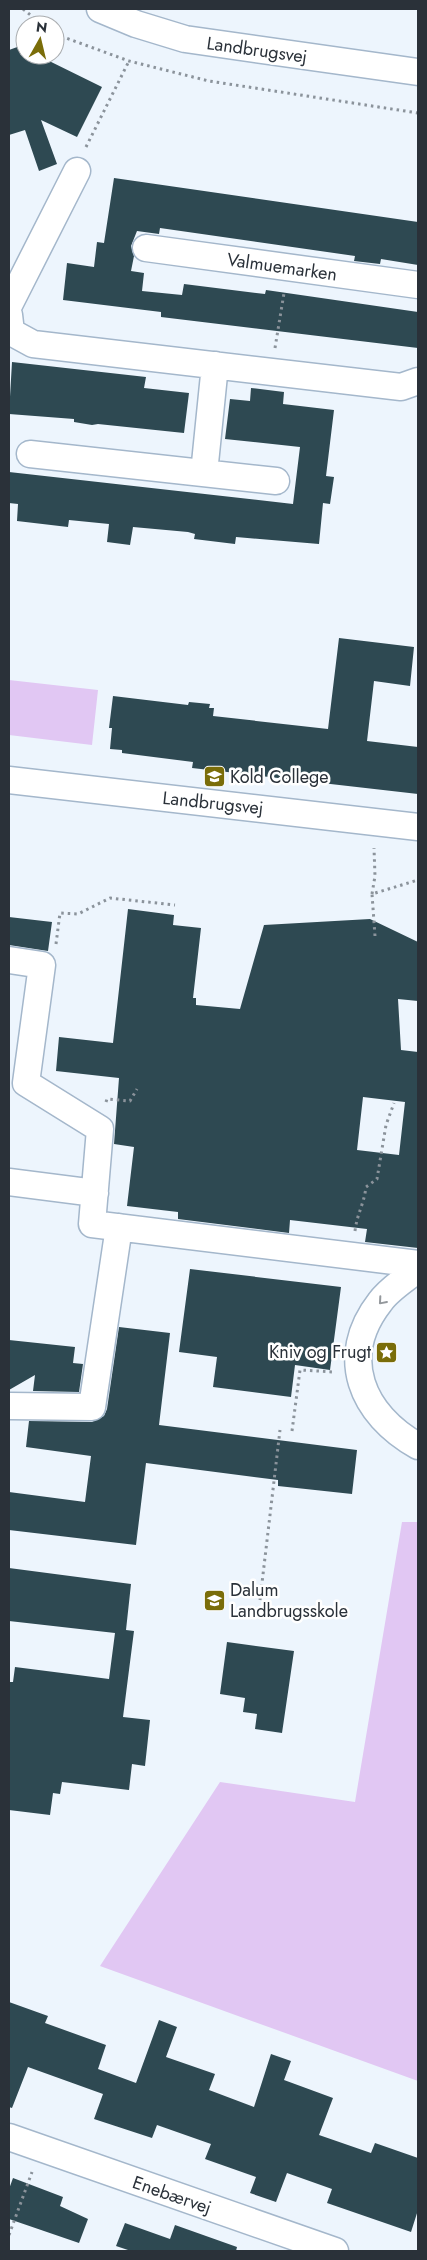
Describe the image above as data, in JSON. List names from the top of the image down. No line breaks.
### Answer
{"streets":{"street":["Landbrugsvej","Valmuemarken","Enebærvej"]},"places":{"school or university":["Kold College","Dalum Landbrugsskole"],"place":["Kniv og Frugt"]},"north":"top"}
